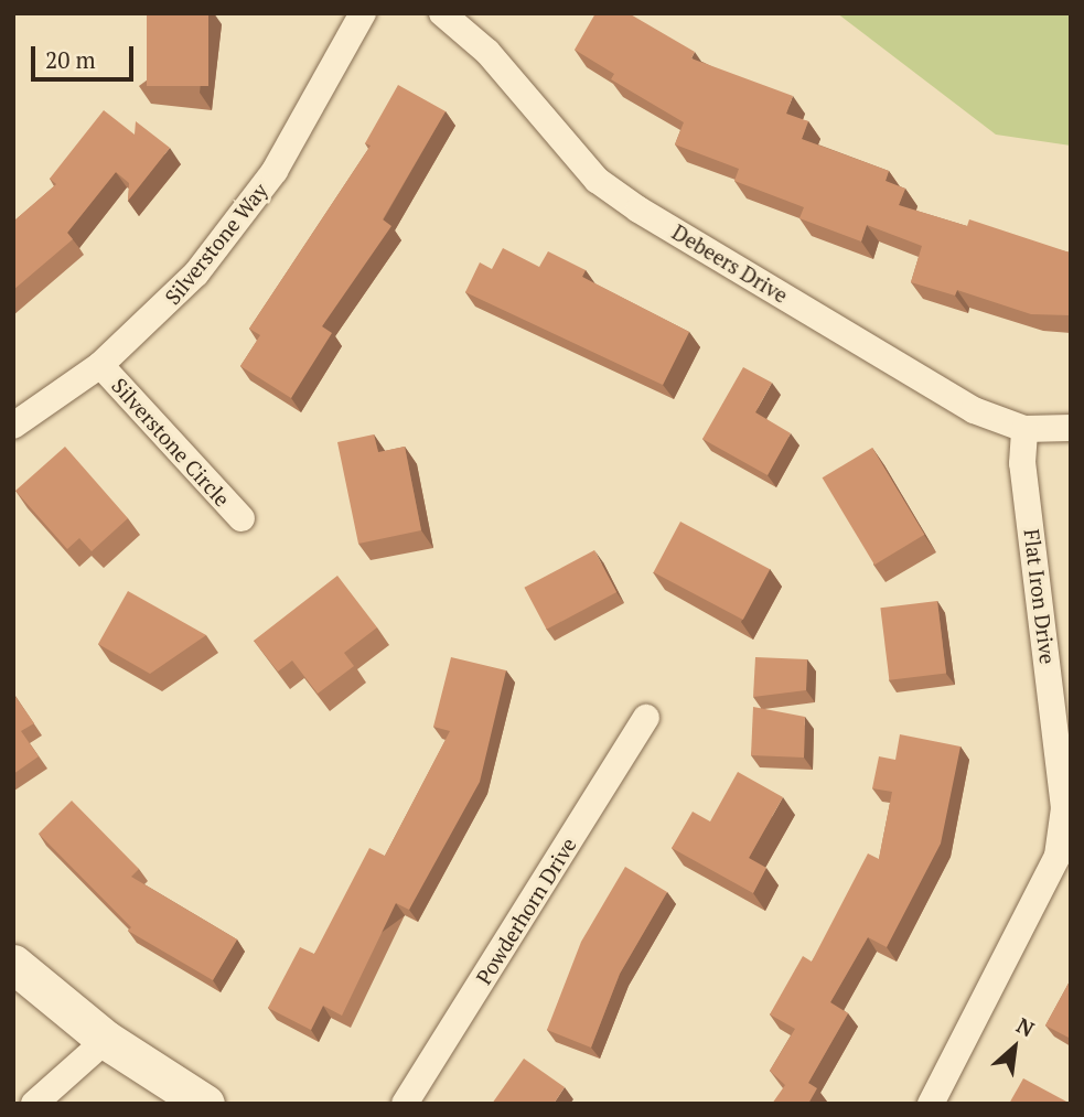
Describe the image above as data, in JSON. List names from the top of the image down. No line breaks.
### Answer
{"streets":{"street":["Silverstone Way","Debeers Drive","Silverstone Circle","Flat Iron Drive","Powderhorn Drive"]},"crossings":[["Silverstone Way","Silverstone Circle"],["Debeers Drive","Flat Iron Drive"]],"scale_bar":"20 m","north":"top right"}
